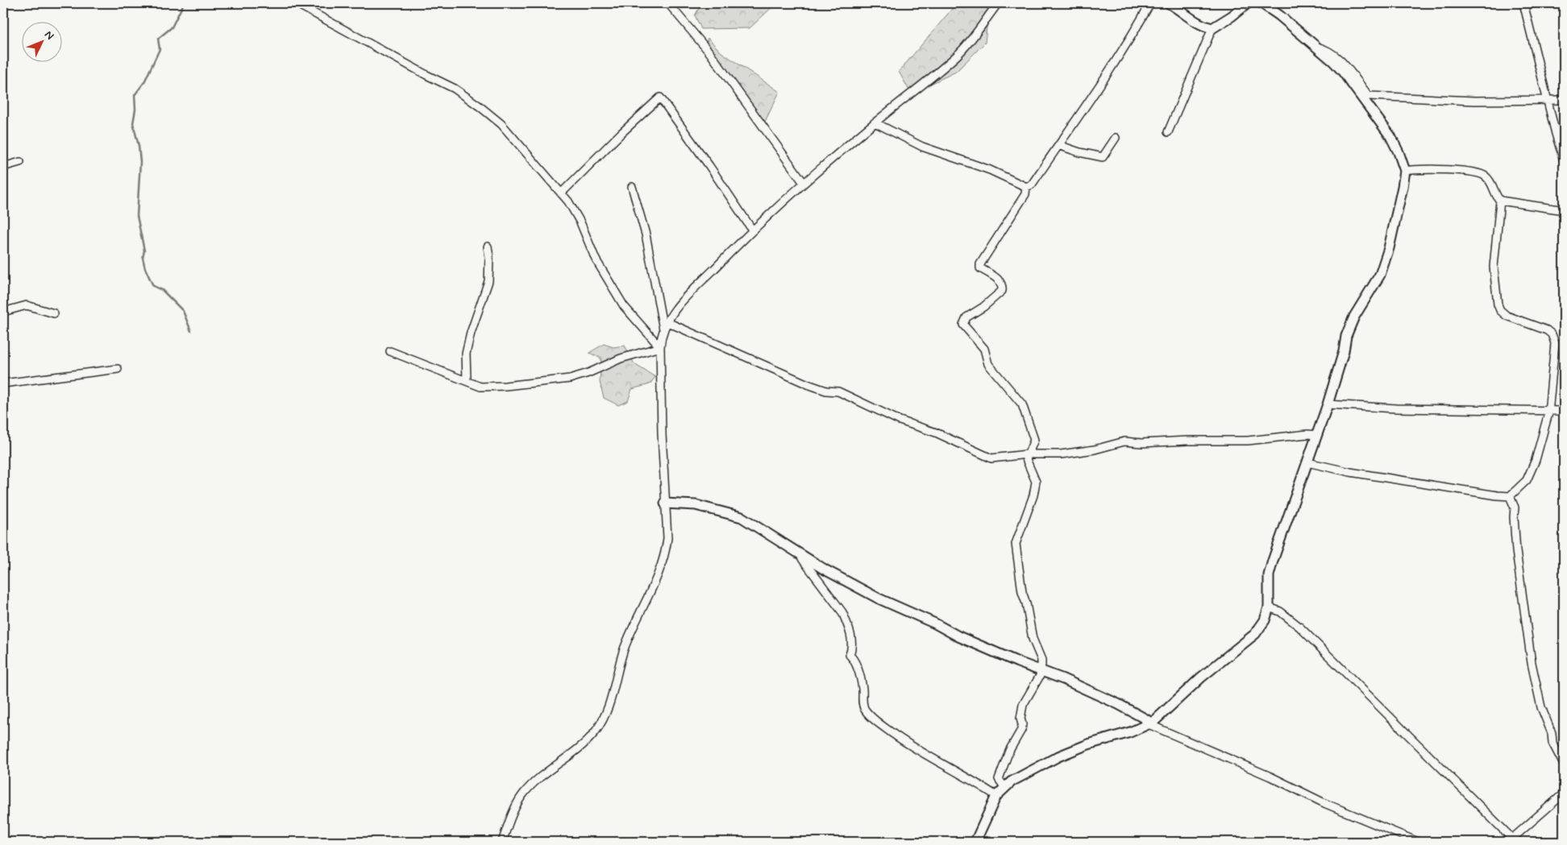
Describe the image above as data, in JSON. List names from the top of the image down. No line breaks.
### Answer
{"north":"top right"}
